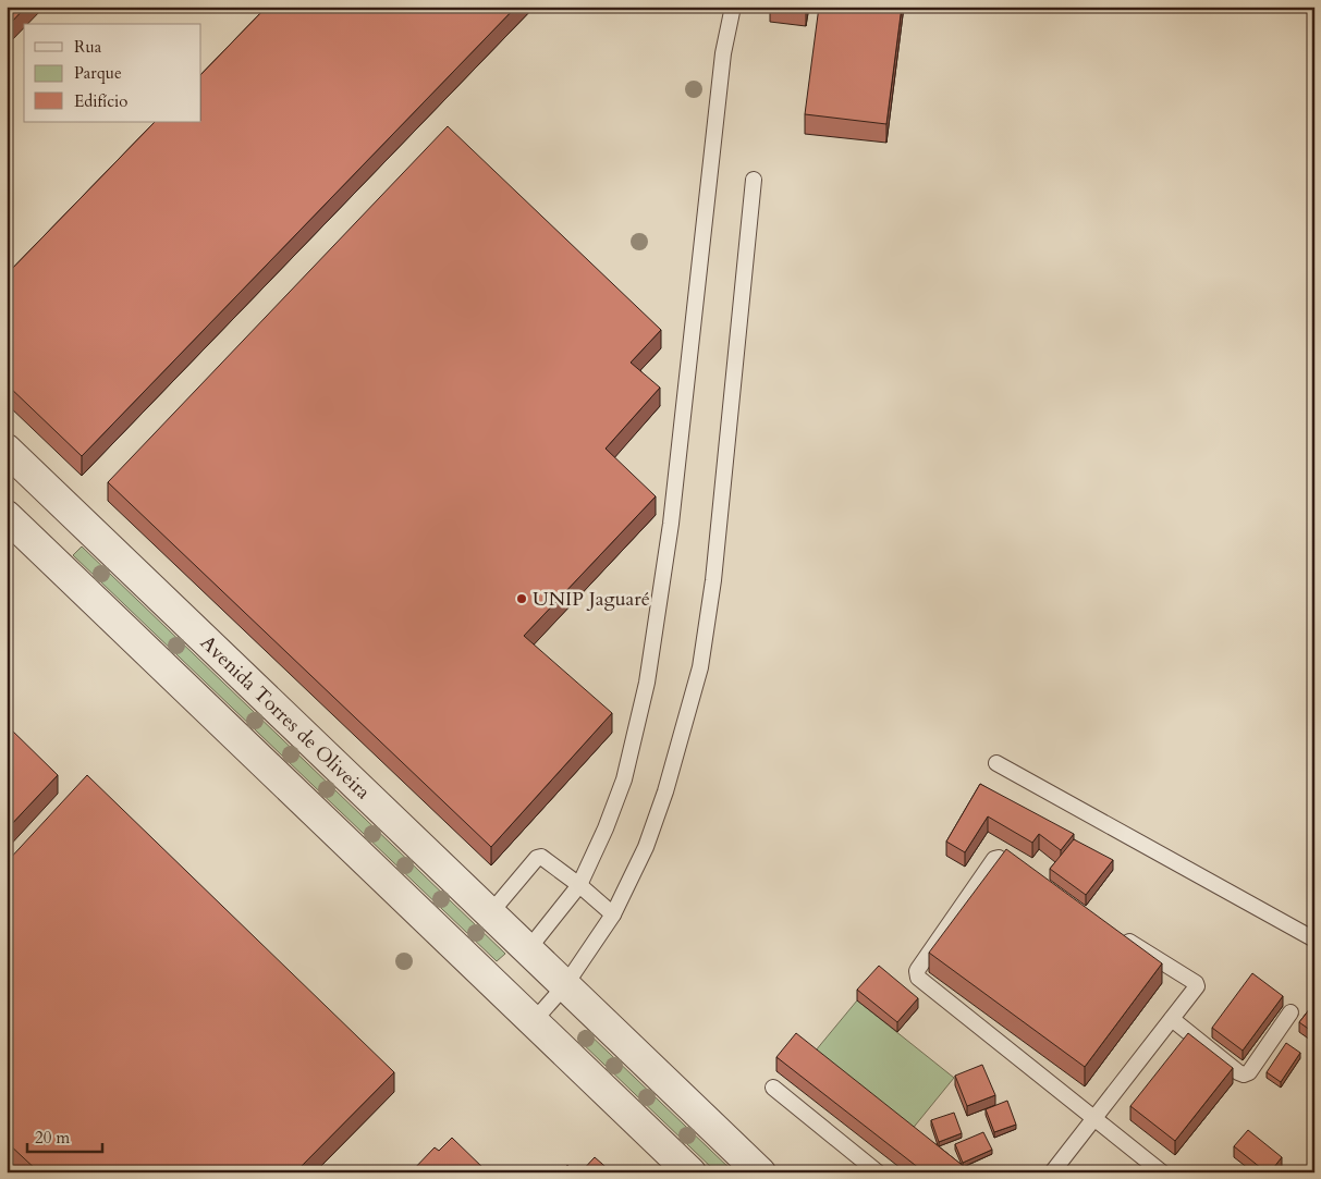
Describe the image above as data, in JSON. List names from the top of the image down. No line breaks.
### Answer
{"streets":{"street":["Avenida Torres de Oliveira"]},"places":["UNIP Jaguaré"],"legend":["Rua","Parque","Edifício"],"scale_bar":"20 m"}
